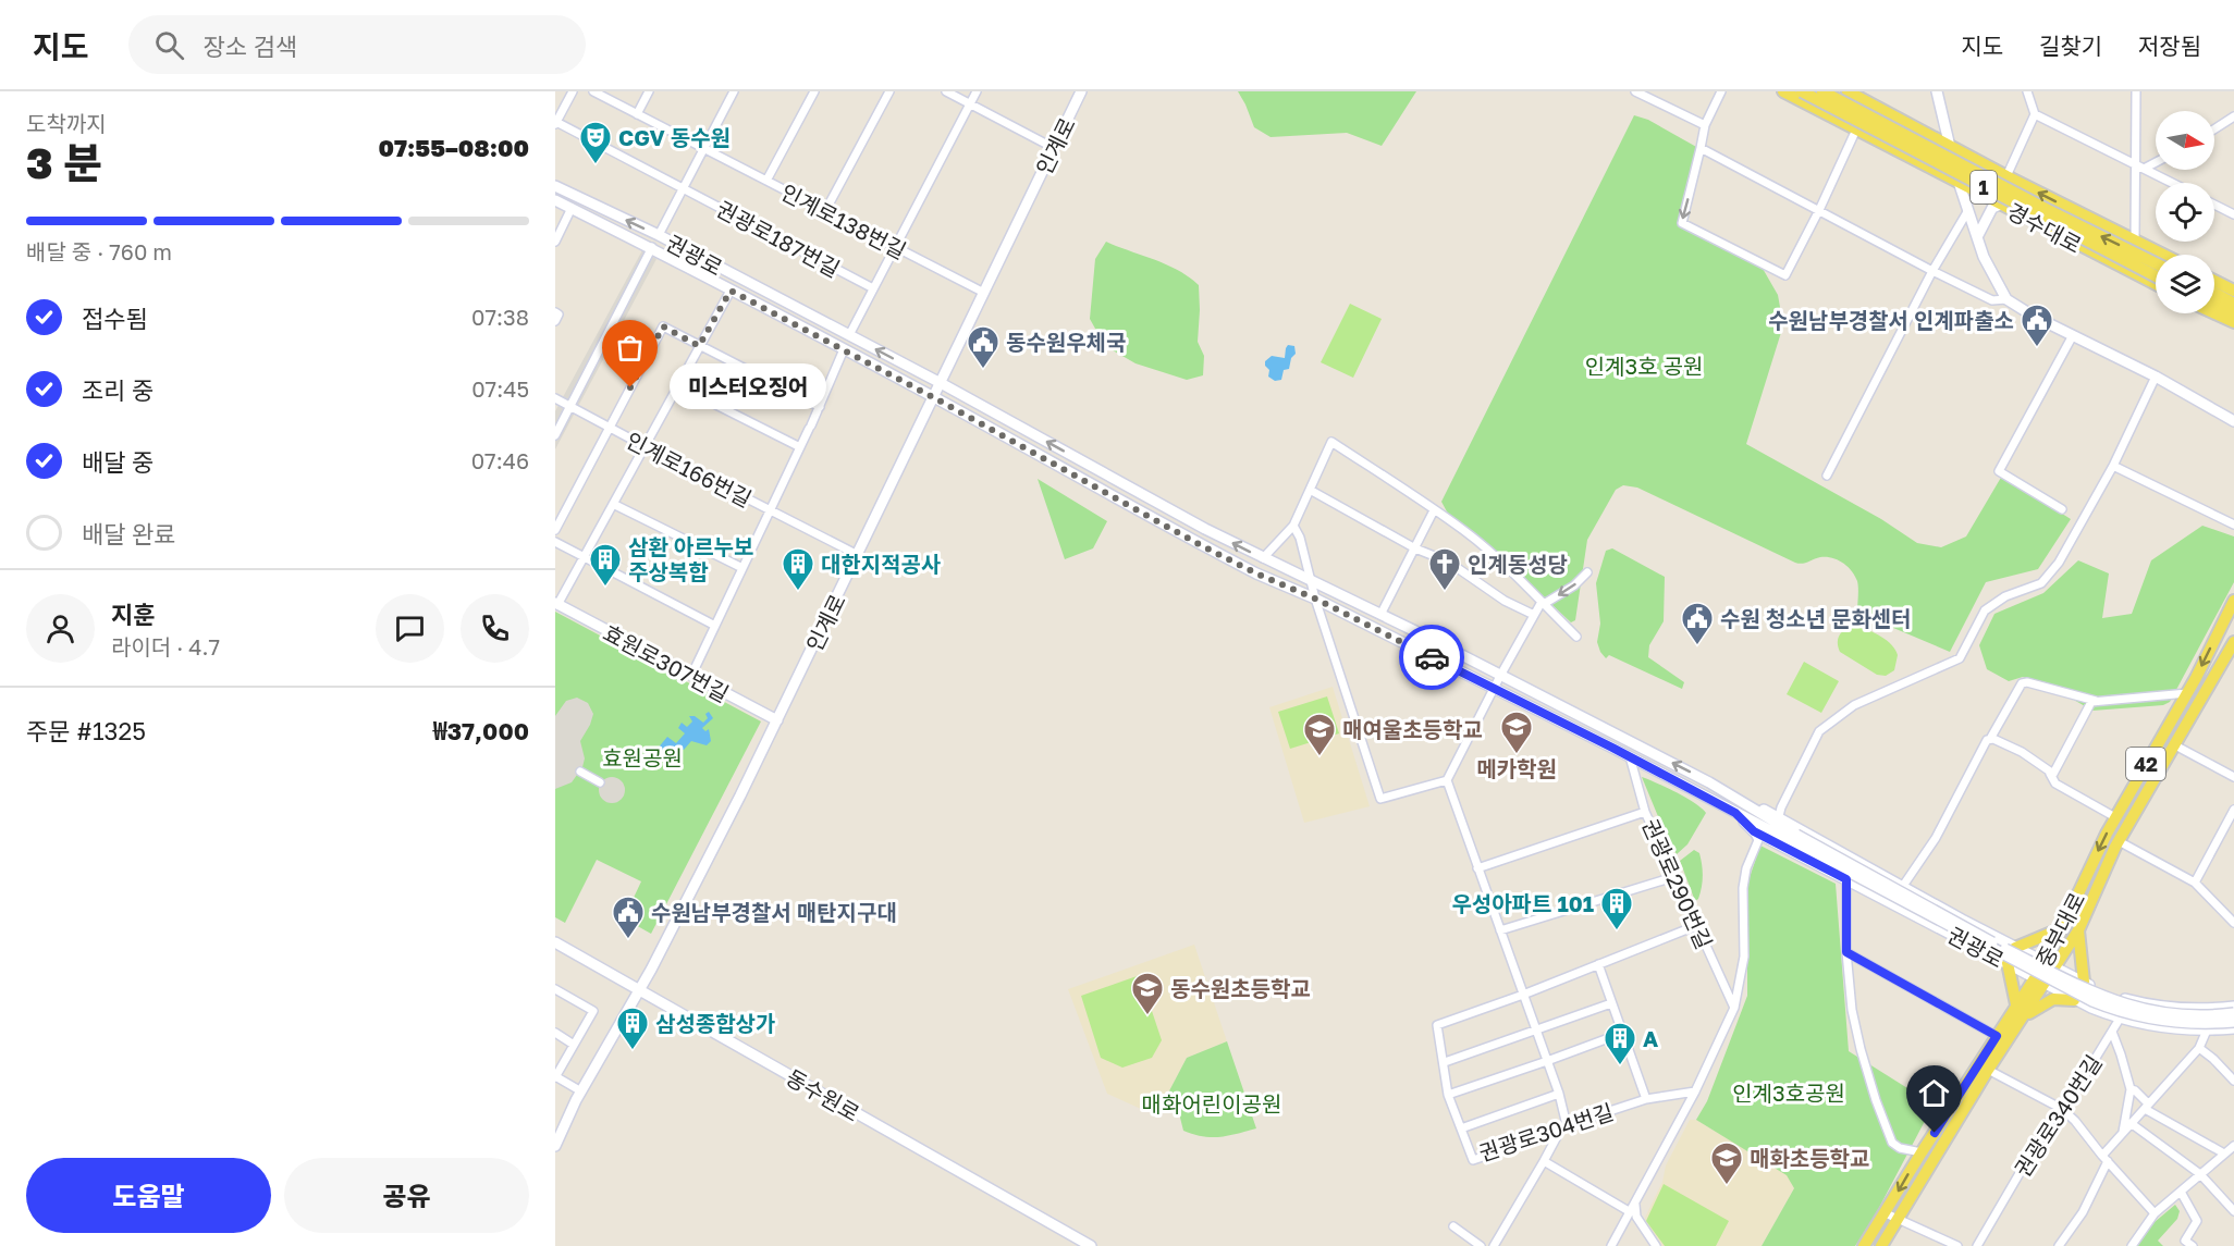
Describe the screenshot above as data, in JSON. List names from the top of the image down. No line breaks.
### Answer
{"streets":{"main road":["1","경수대로","42","중부대로"],"street":["인계로","인계로138번길","권광로187번길","권광로","인계로166번길","효원로307번길","권광로290번길","동수원로","권광로340번길","권광로304번길"]},"crossings":[["인계로","인계로138번길"],["인계로","권광로"],["인계로","인계로166번길"],["인계로","효원로307번길"],["인계로","동수원로"],["권광로","인계로166번길"],["권광로","권광로290번길"],["권광로","중부대로"],["권광로","권광로340번길"],["인계로166번길","효원로307번길"]],"parks":["인계3호 공원","효원공원","인계3호공원","매화어린이공원"],"places":{"theatre":["CGV 동수원"],"public building":["수원남부경찰서 인계파출소","동수원우체국","수원 청소년 문화센터","수원남부경찰서 매탄지구대"],"other":["미스터오징어"],"building":["삼환 아르누보 주상복합","대한지적공사","우성아파트 101","삼성종합상가","A"],"church":["인계동성당"],"school or university":["메카학원","매여울초등학교","동수원초등학교","매화초등학교"]},"north":"right","page":{"header":"지도","search":"장소 검색","nav":["지도","길찾기","저장됨"],"heading":["3 분","도착까지","07:55–08:00"],"panel":["지훈","라이더 · 4.7","주문 #1325","₩37,000"],"bar":"배달 중 · 760 m","list":[["접수됨","07:38"],["조리 중","07:45"],["배달 중","07:46"],"배달 완료"],"bubble":"미스터오징어","buttons":["도움말","공유"]}}
